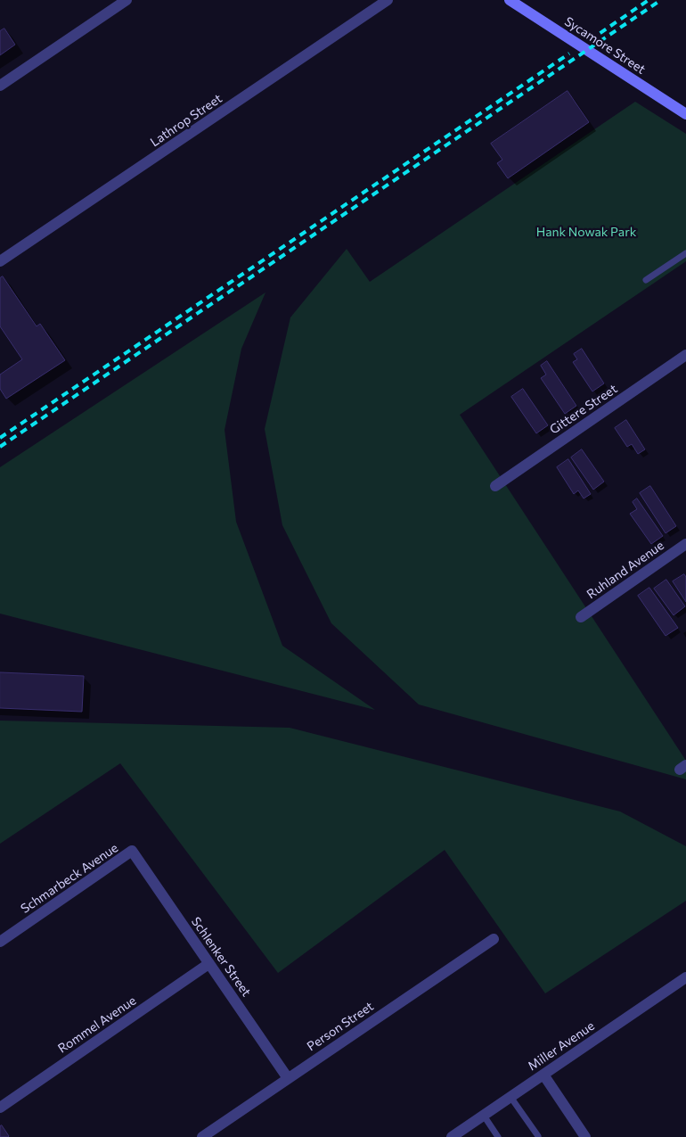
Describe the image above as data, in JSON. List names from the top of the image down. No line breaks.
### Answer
{"streets":{"street":["Sycamore Street","Lathrop Street","Gittere Street","Ruhland Avenue","Schmarbeck Avenue","Schlenker Street","Rommel Avenue","Person Street","Miller Avenue"]},"crossings":[["Schmarbeck Avenue","Schlenker Street"],["Schlenker Street","Rommel Avenue"],["Schlenker Street","Person Street"]],"parks":["Hank Nowak Park"]}
